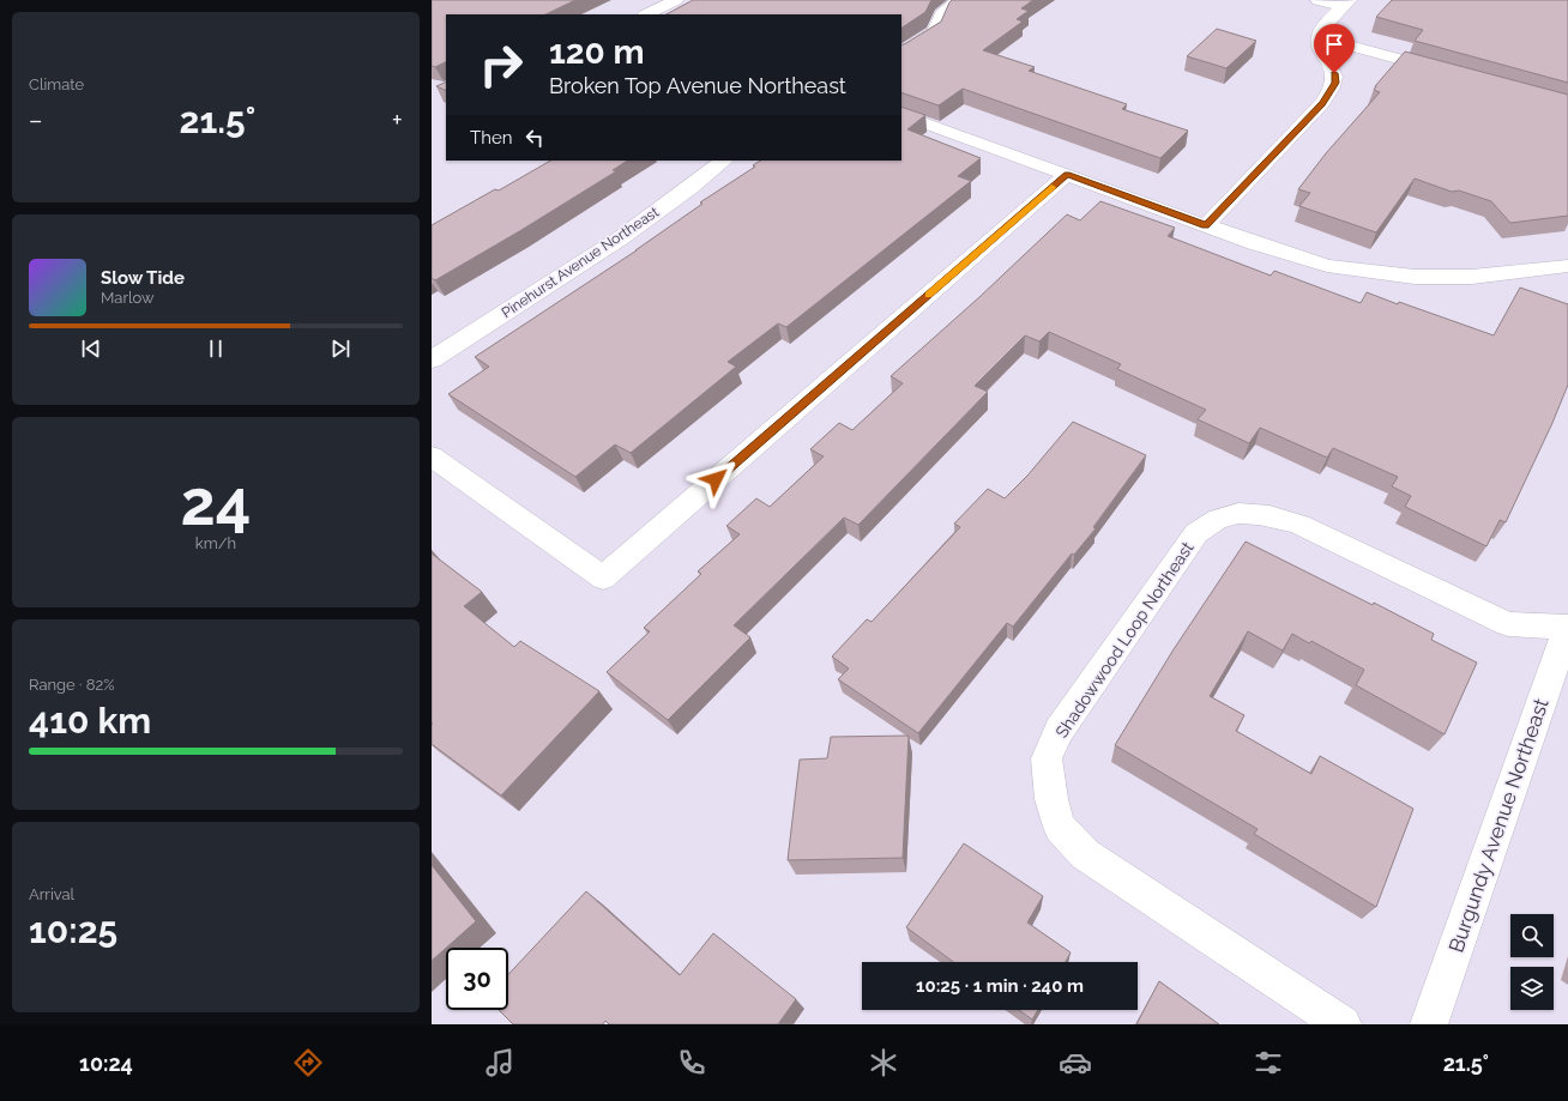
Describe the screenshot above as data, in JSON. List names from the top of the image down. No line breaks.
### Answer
{"streets":{"street":["Pinehurst Avenue Northeast","Shadowwood Loop Northeast","Burgundy Avenue Northeast"]},"crossings":[["Shadowwood Loop Northeast","Burgundy Avenue Northeast"]],"page":{"tile":["Climate",["24","km/h"],["Range · 82%","410 km"],["Arrival","10:25"]],"turn":["120 m","Broken Top Avenue Northeast"],"heat":["−","21.5°","+"],"then":"Then","song":["Slow Tide","Marlow"],"limit":"30","trip":"10:25 · 1 min · 240 m","tabs":["10:24","21.5°"]}}
